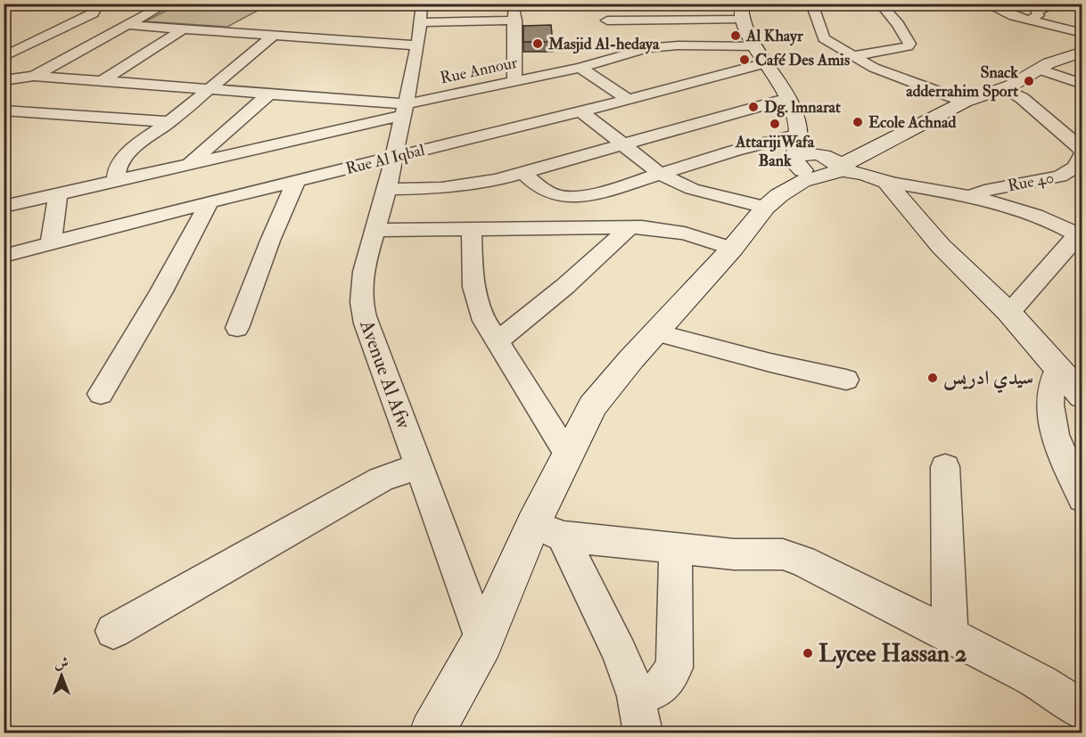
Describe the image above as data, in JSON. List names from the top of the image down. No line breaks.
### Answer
{"streets":{"street":["Rue Annour","Rue Al Iqbal","Rue 40","Avenue Al Afw"]},"crossings":[["Rue Annour","Avenue Al Afw"],["Rue Al Iqbal","Avenue Al Afw"]],"places":["Al Khayr","Masjid Al-hedaya","Café Des Amis","Snack adderrahim Sport","Dg. lmnarat","Ecole Achnad","AttarijiWafa Bank","سيدي ادريس","Lycee Hassan 2"],"north":"top"}
